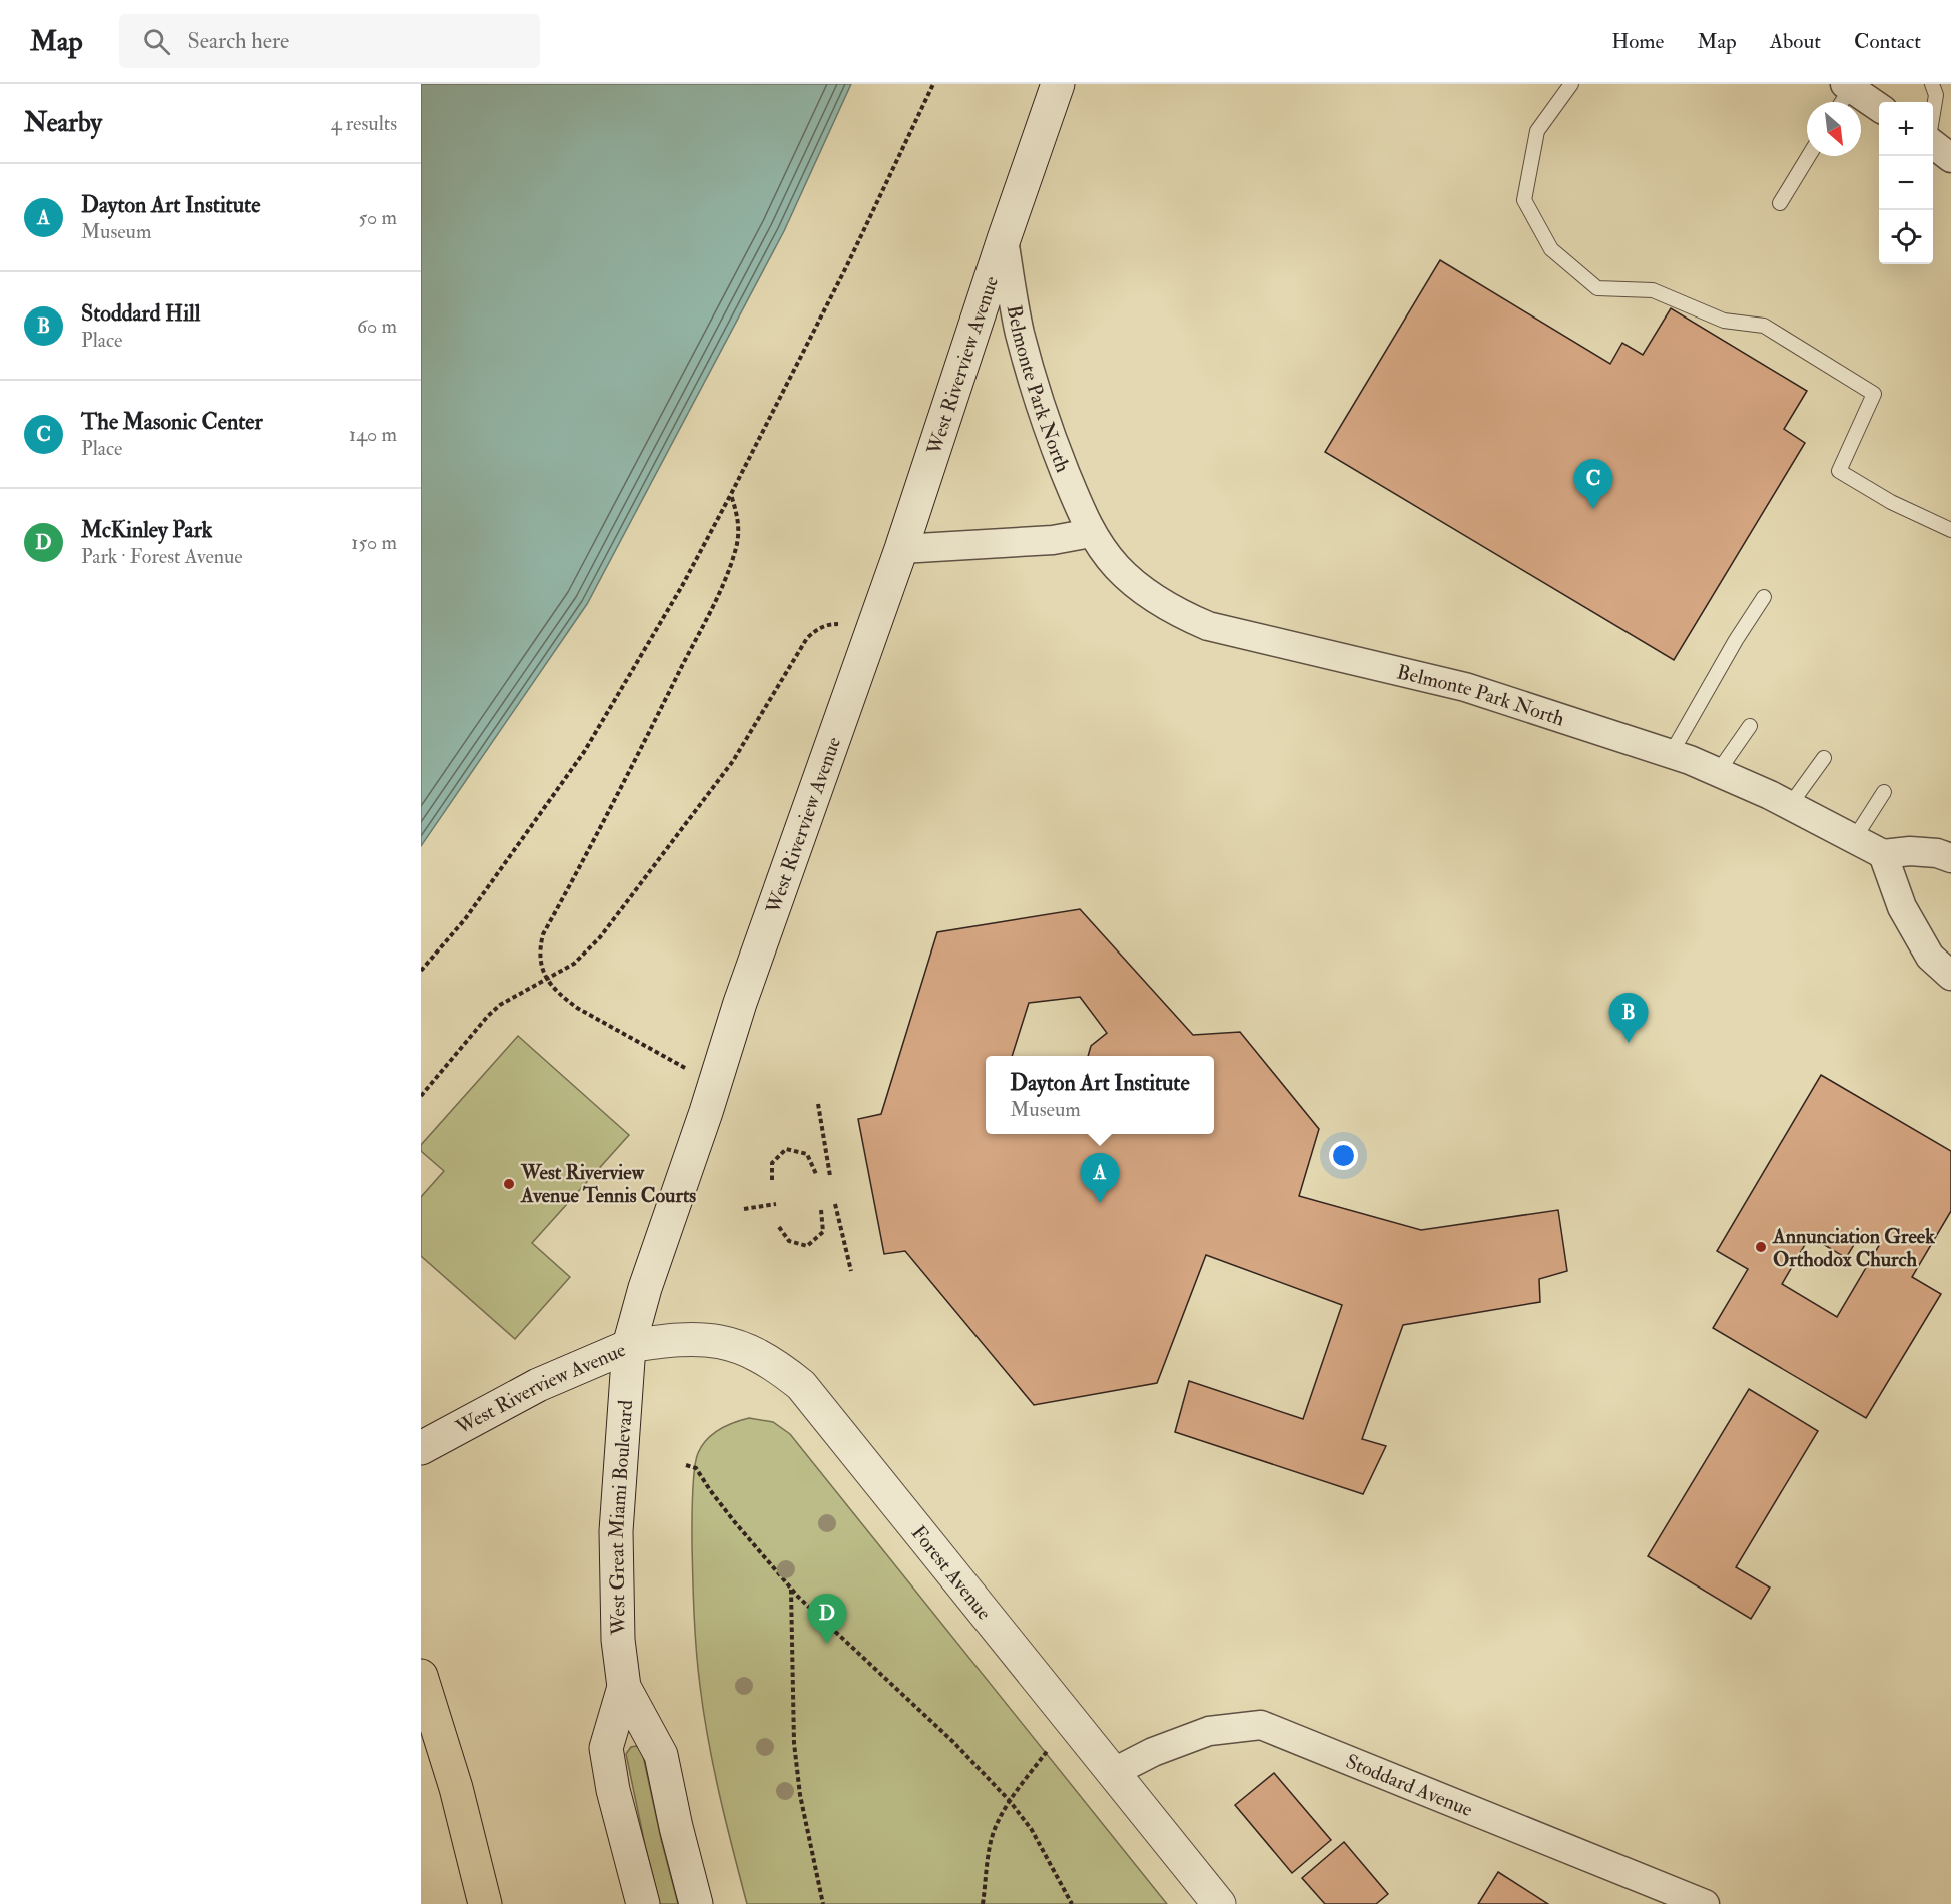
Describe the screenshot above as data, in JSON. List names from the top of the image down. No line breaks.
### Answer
{"streets":{"main road":["West Riverview Avenue","West Great Miami Boulevard","Forest Avenue"],"street":["Belmonte Park North","Stoddard Avenue"]},"crossings":[["West Riverview Avenue","Belmonte Park North"],["West Riverview Avenue","West Great Miami Boulevard"],["West Riverview Avenue","Forest Avenue"],["West Great Miami Boulevard","Forest Avenue"],["Forest Avenue","Stoddard Avenue"]],"places":["West Riverview Avenue Tennis Courts","Annunciation Greek Orthodox Church"],"north":"bottom right","page":{"header":"Map","search":"Search here","nav":["Home","Map","About","Contact"],"heading":["Nearby","4 results"],"map_buttons":["+","−"],"list":[{"mark":"A","name":"Dayton Art Institute","note":"Museum","value":"50 m"},{"mark":"B","name":"Stoddard Hill","note":"Place","value":"60 m"},{"mark":"C","name":"The Masonic Center","note":"Place","value":"140 m"},{"mark":"D","name":"McKinley Park","note":"Park · Forest Avenue","value":"150 m"}],"pins":["C","B","A","D"],"popup":["Dayton Art Institute","Museum"]}}
